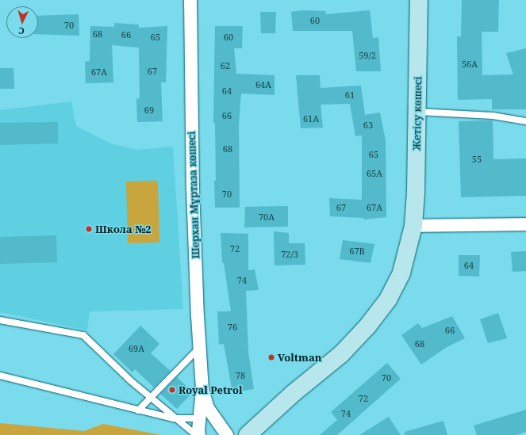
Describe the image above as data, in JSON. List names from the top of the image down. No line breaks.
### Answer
{"streets":{"main road":["Жетісу көшесі"],"street":["Шерхан Мұртаза көшесі"]},"places":["Школа №2","Voltman","Royal Petrol"],"house_numbers":["60","70","68","66","65","60","59/2","56А","62","67","67А","64А","64","61","69","66","61А","63","68","65","55","65А","70","67","67А","70А","72","67В","72/3","64","74","76","66","68","69А","78","70","72","74"],"north":"bottom"}
